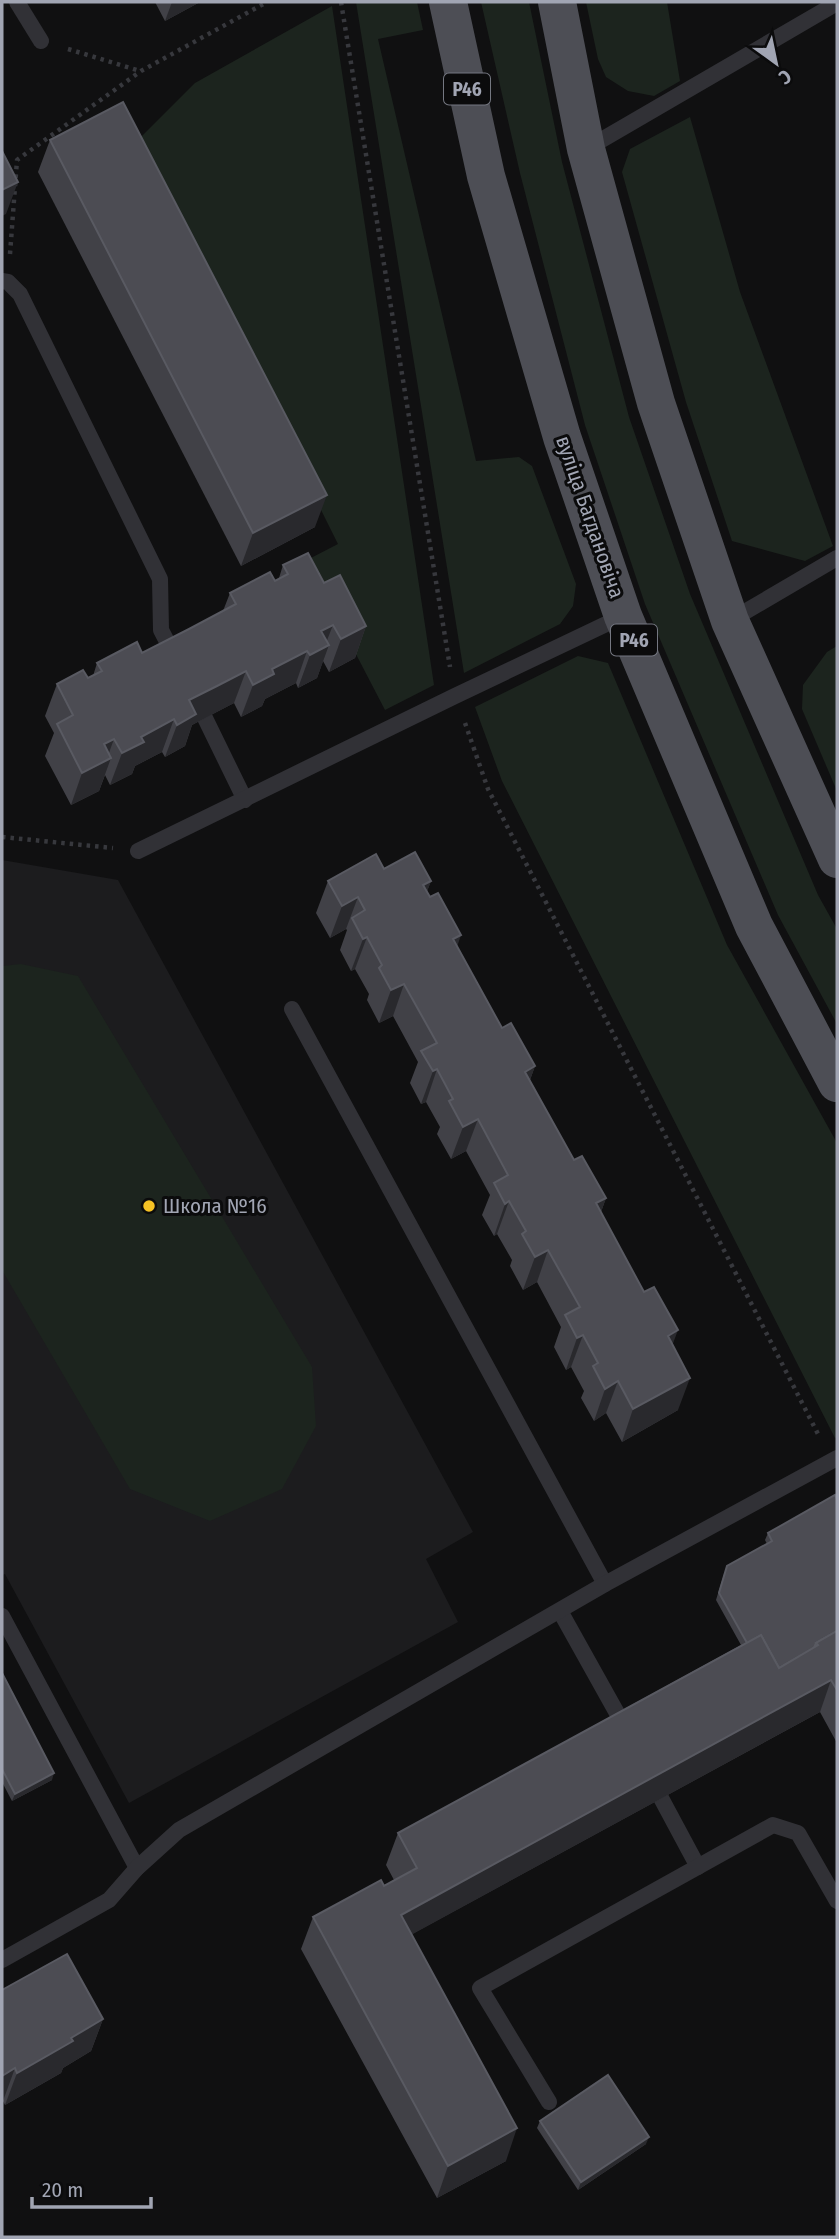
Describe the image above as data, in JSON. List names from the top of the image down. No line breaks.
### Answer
{"streets":{"main road":["Р46","вуліца Багдановіча"]},"places":["Школа №16"],"scale_bar":"20 m","north":"bottom right"}
